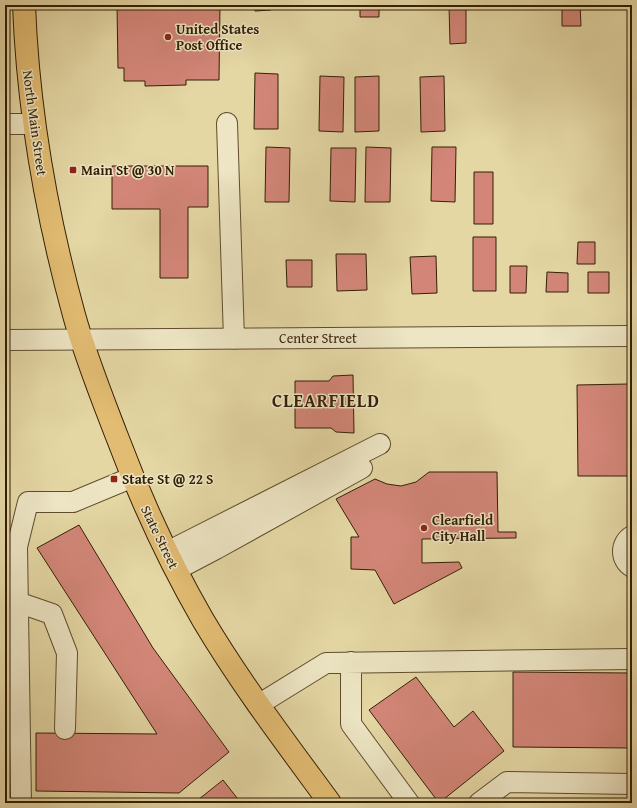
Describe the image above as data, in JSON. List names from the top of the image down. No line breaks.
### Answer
{"streets":{"main road":["North Main Street","State Street"],"street":["Center Street"]},"crossings":[["North Main Street","State Street"],["Center Street","State Street"]],"districts":["CLEARFIELD"],"places":{"other":["United States Post Office","Clearfield City Hall"],"transit":["Main St @ 30 N","State St @ 22 S"]}}
